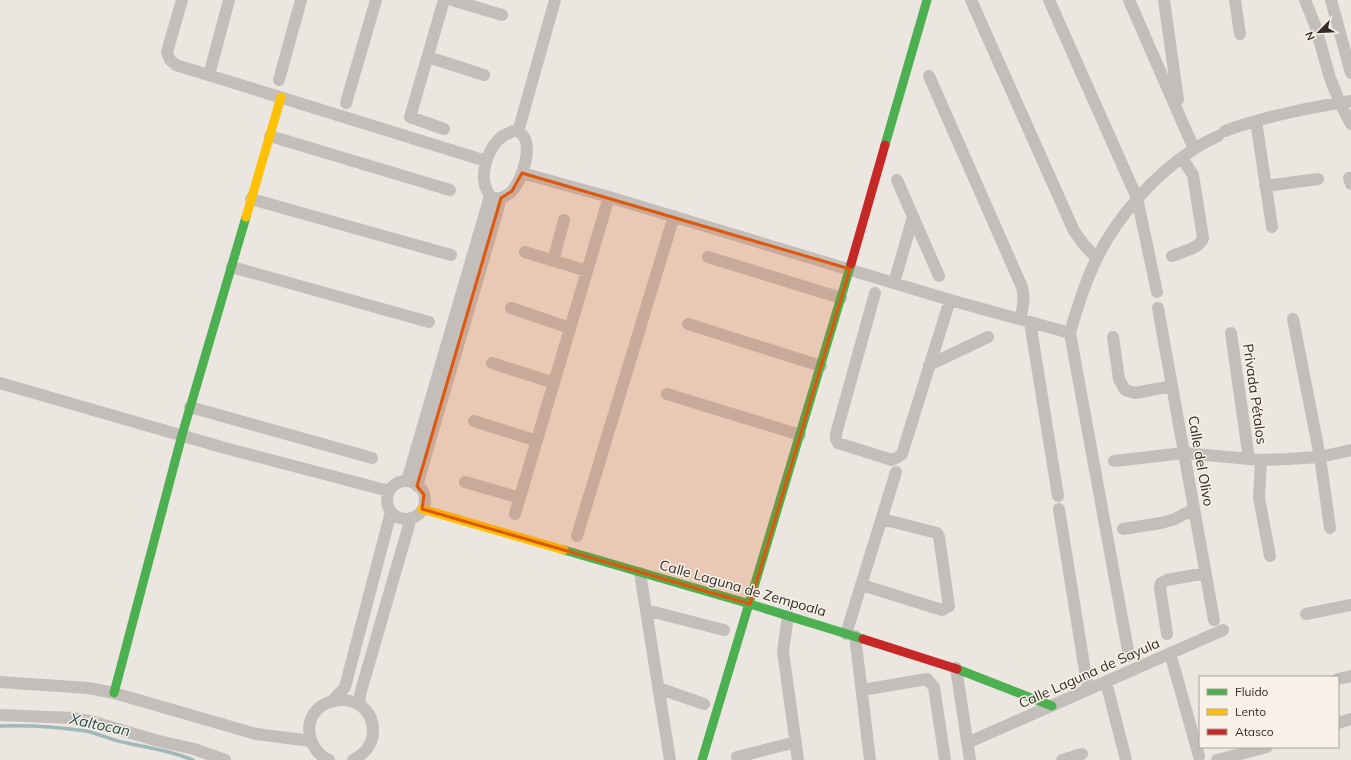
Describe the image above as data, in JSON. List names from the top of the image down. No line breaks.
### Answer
{"streets":{"street":["Privada Pétalos","Calle del Olivo","Calle Laguna de Zempoala","Calle Laguna de Sayula"]},"crossings":[["Calle Laguna de Zempoala","Calle Laguna de Sayula"]],"water":["Xaltocan"],"legend":["Fluido","Lento","Atasco"],"north":"bottom left"}
